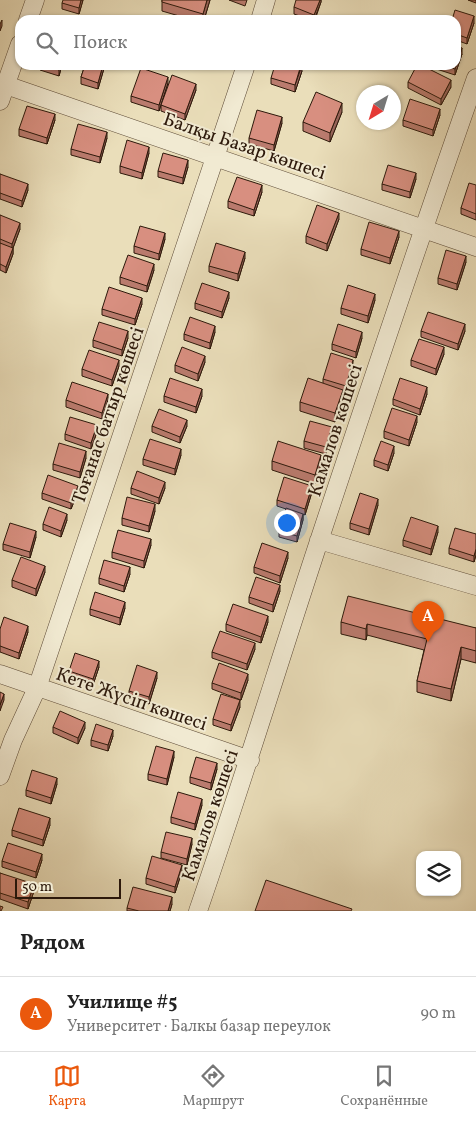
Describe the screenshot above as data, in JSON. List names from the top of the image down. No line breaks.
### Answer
{"streets":{"street":["Балқы Базар көшесі","Тоғанас батыр көшесі","Камалов көшесі","Кете Жүсіп көшесі"]},"crossings":[["Балқы Базар көшесі","Тоғанас батыр көшесі"],["Балқы Базар көшесі","Камалов көшесі"],["Тоғанас батыр көшесі","Кете Жүсіп көшесі"],["Камалов көшесі","Кете Жүсіп көшесі"]],"scale_bar":"50 m","north":"bottom left","page":{"search":"Поиск","pins":"A","scale":"50 m","heading":"Рядом","list":[{"mark":"A","name":"Училище #5","note":"Университет · Балкы базар переулок","value":"90 m"}],"nav":["Карта","Маршрут","Сохранённые"]}}
